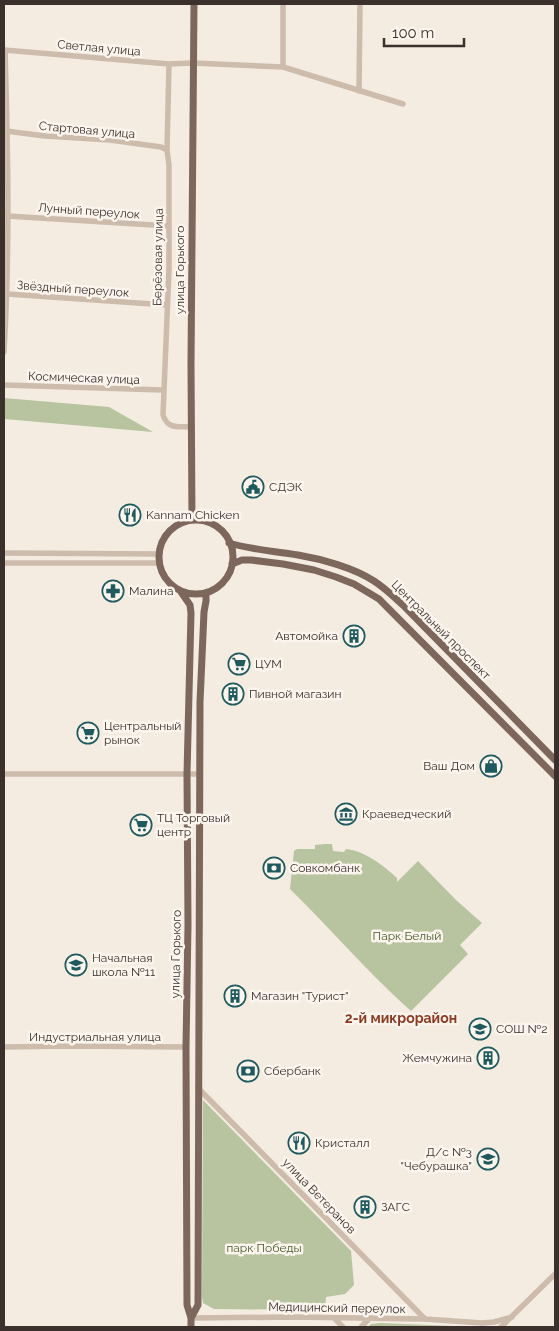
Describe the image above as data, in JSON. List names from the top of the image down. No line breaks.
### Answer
{"streets":{"main road":["улица Горького","Центральный проспект"],"street":["Светлая улица","Стартовая улица","Лунный переулок","Берёзовая улица","Звёздный переулок","Космическая улица","Индустриальная улица","улица Ветеранов","Медицинский переулок"]},"crossings":[["Светлая улица","Берёзовая улица"],["Светлая улица","улица Горького"],["Стартовая улица","Берёзовая улица"],["Лунный переулок","Берёзовая улица"],["Берёзовая улица","улица Горького"],["Берёзовая улица","Звёздный переулок"],["Берёзовая улица","Космическая улица"],["улица Горького","Центральный проспект"],["улица Горького","Индустриальная улица"],["улица Горького","улица Ветеранов"],["улица Горького","Медицинский переулок"],["улица Ветеранов","Медицинский переулок"]],"districts":["2-й микрорайон"],"parks":["Парк Белый","парк Победы"],"places":{"public building":["СДЭК"],"restaurant":["Kannam Chicken","Кристалл"],"pharmacy":["Малина"],"building":["Автомойка","Пивной магазин","Магазин \"Турист\"","Жемчужина","ЗАГС"],"supermarket":["ЦУМ","Центральный рынок","ТЦ Торговый центр"],"shop":["Ваш Дом"],"museum":["Краеведческий"],"bank":["Совкомбанк","Сбербанк"],"school or university":["Начальная школа №11","СОШ №2","Д/c №3 \"Чебурашка\""]},"scale_bar":"100 m"}
